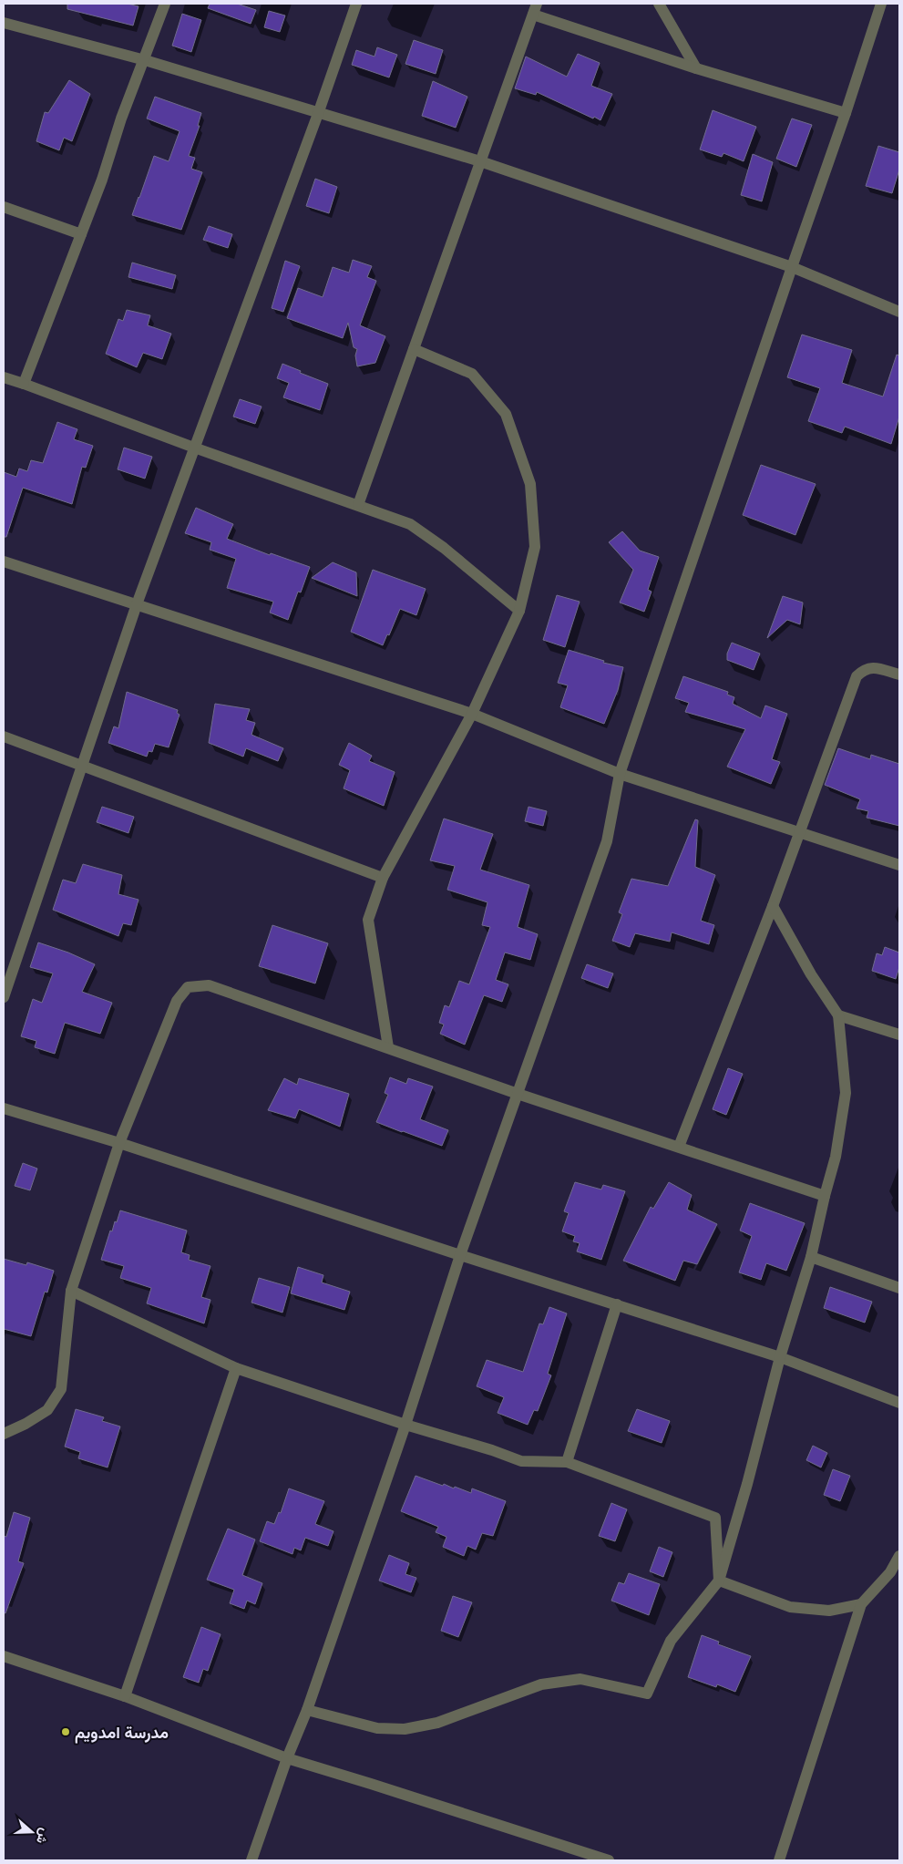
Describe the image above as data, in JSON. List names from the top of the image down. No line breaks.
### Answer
{"places":["مدرسة امدويم"],"north":"right"}
